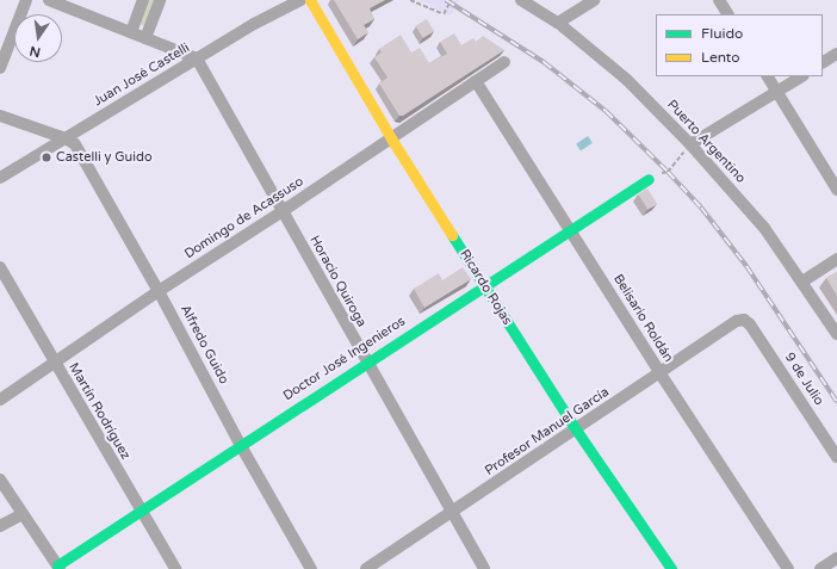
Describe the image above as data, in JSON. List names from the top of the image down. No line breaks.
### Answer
{"streets":{"street":["Juan José Castelli","Puerto Argentino","Domingo de Acassuso","Horacio Quiroga","Ricardo Rojas","Belisario Roldán","Alfredo Guido","Doctor José Ingenieros","9 de Julio","Martín Rodríguez","Profesor Manuel García"]},"crossings":[["Juan José Castelli","Horacio Quiroga"],["Juan José Castelli","Alfredo Guido"],["Domingo de Acassuso","Horacio Quiroga"],["Domingo de Acassuso","Ricardo Rojas"],["Domingo de Acassuso","Belisario Roldán"],["Domingo de Acassuso","Alfredo Guido"],["Domingo de Acassuso","Martín Rodríguez"],["Horacio Quiroga","Doctor José Ingenieros"],["Horacio Quiroga","Profesor Manuel García"],["Ricardo Rojas","Doctor José Ingenieros"],["Ricardo Rojas","Profesor Manuel García"],["Belisario Roldán","Doctor José Ingenieros"],["Belisario Roldán","Profesor Manuel García"],["Alfredo Guido","Doctor José Ingenieros"],["Doctor José Ingenieros","Martín Rodríguez"],["9 de Julio","Profesor Manuel García"]],"places":["Castelli y Guido"],"legend":["Fluido","Lento"],"north":"bottom"}
